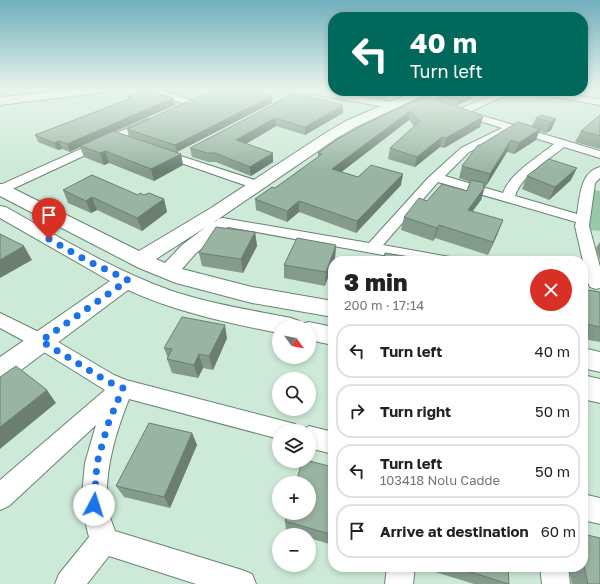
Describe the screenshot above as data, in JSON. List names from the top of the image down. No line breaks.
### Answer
{"north":"bottom right","page":{"turn":["40 m","Turn left"],"heading":["3 min","200 m · 17:14"],"map_buttons":["+","−"],"list":[{"name":"Turn left","value":"40 m"},{"name":"Turn right","value":"50 m"},{"name":"Turn left","note":"103418 Nolu Cadde","value":"50 m"},{"name":"Arrive at destination","value":"60 m"}]}}
